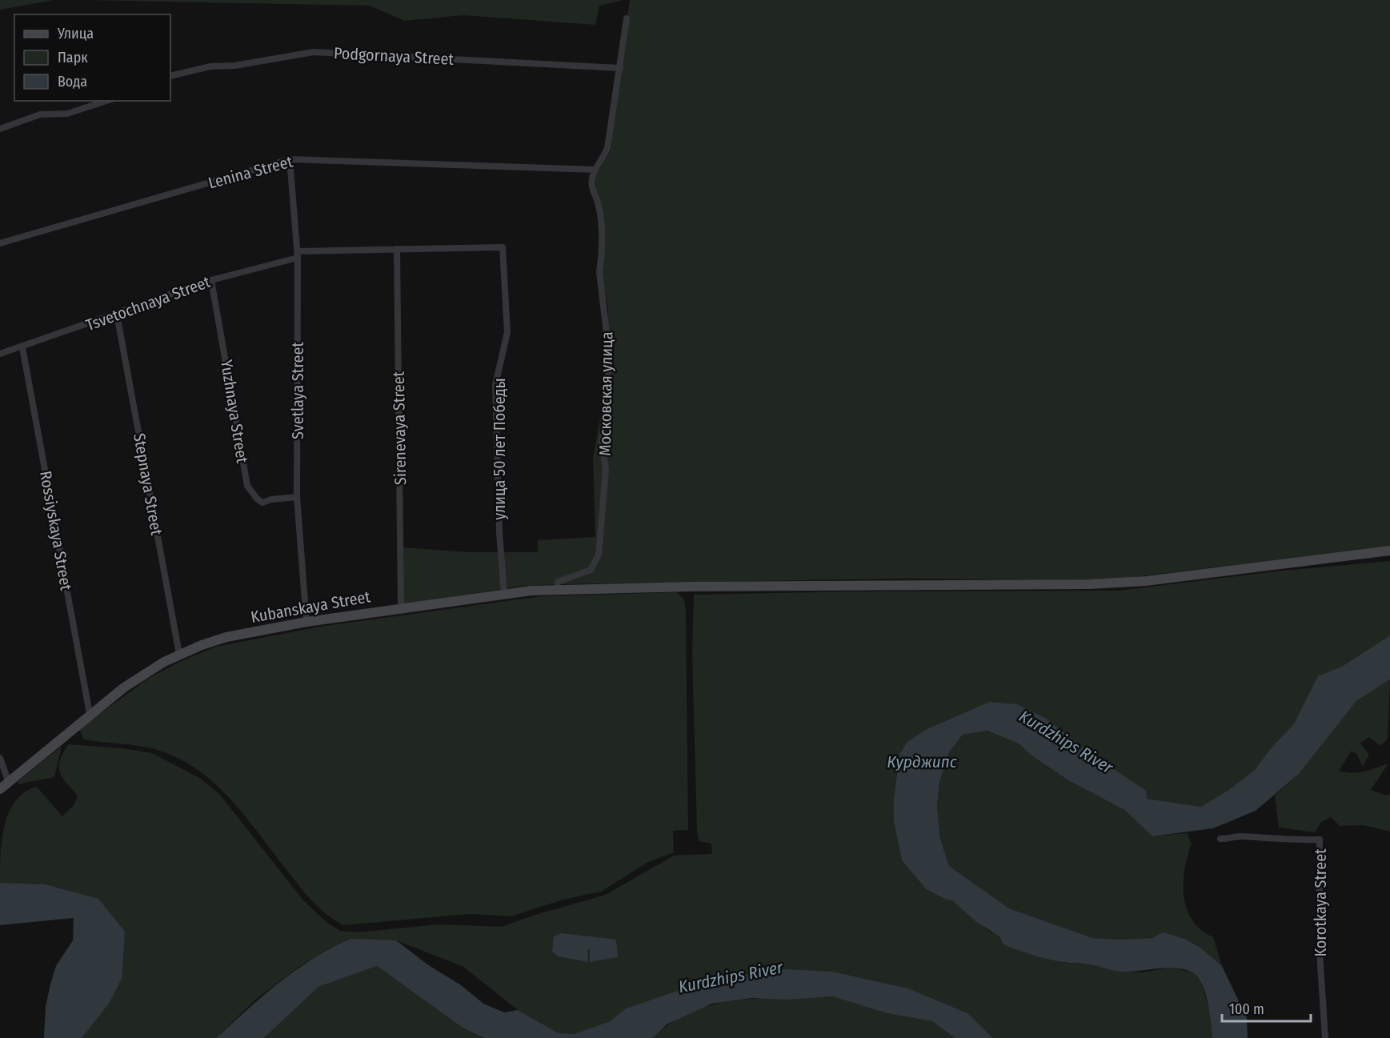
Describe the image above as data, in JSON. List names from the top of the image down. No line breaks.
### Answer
{"streets":{"main road":["Kubanskaya Street"],"street":["Podgornaya Street","Lenina Street","Tsvetochnaya Street","Svetlaya Street","Московская улица","Yuzhnaya Street","Sirenevaya Street","улица 50 лет Победы","Stepnaya Street","Rossiyskaya Street","Korotkaya Street"]},"crossings":[["Lenina Street","Svetlaya Street"],["Lenina Street","Московская улица"],["Tsvetochnaya Street","Svetlaya Street"],["Tsvetochnaya Street","Yuzhnaya Street"],["Tsvetochnaya Street","Sirenevaya Street"],["Tsvetochnaya Street","улица 50 лет Победы"],["Tsvetochnaya Street","Stepnaya Street"],["Tsvetochnaya Street","Rossiyskaya Street"],["Svetlaya Street","Yuzhnaya Street"],["Svetlaya Street","Kubanskaya Street"],["Московская улица","Kubanskaya Street"],["Sirenevaya Street","Kubanskaya Street"],["улица 50 лет Победы","Kubanskaya Street"],["Stepnaya Street","Kubanskaya Street"],["Rossiyskaya Street","Kubanskaya Street"]],"water":["Kurdzhips River","Курджипс"],"legend":["Улица","Парк","Вода"],"scale_bar":"100 m"}
